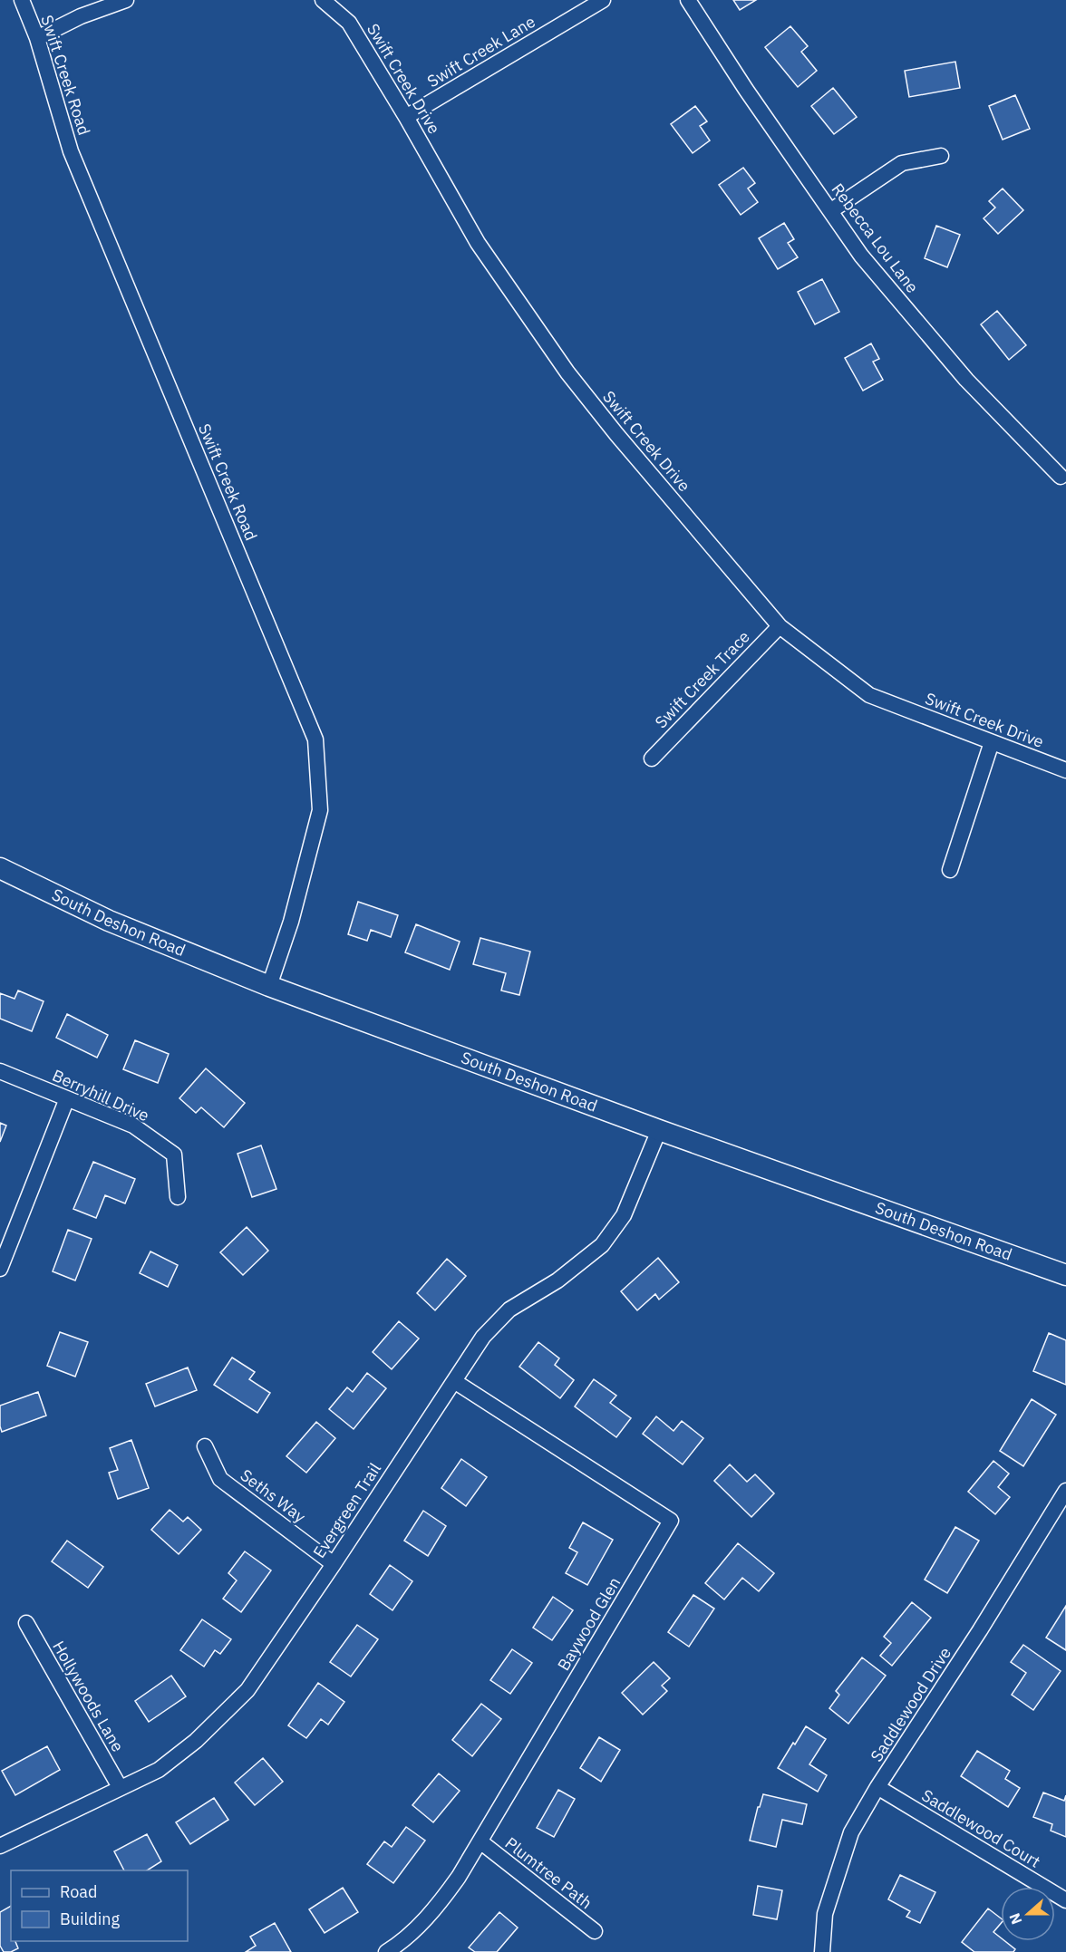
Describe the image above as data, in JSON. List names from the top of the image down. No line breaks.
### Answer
{"streets":{"street":["Swift Creek Lane","Swift Creek Road","Swift Creek Drive","Rebecca Lou Lane","Swift Creek Trace","South Deshon Road","Berryhill Drive","Seths Way","Evergreen Trail","Baywood Glen","Hollywoods Lane","Saddlewood Drive","Saddlewood Court","Plumtree Path"]},"crossings":[["Swift Creek Lane","Swift Creek Drive"],["Swift Creek Road","South Deshon Road"],["Swift Creek Drive","Swift Creek Trace"],["South Deshon Road","Evergreen Trail"],["Seths Way","Evergreen Trail"],["Evergreen Trail","Baywood Glen"],["Evergreen Trail","Hollywoods Lane"],["Baywood Glen","Plumtree Path"],["Saddlewood Drive","Saddlewood Court"]],"legend":["Road","Building"],"north":"left"}
